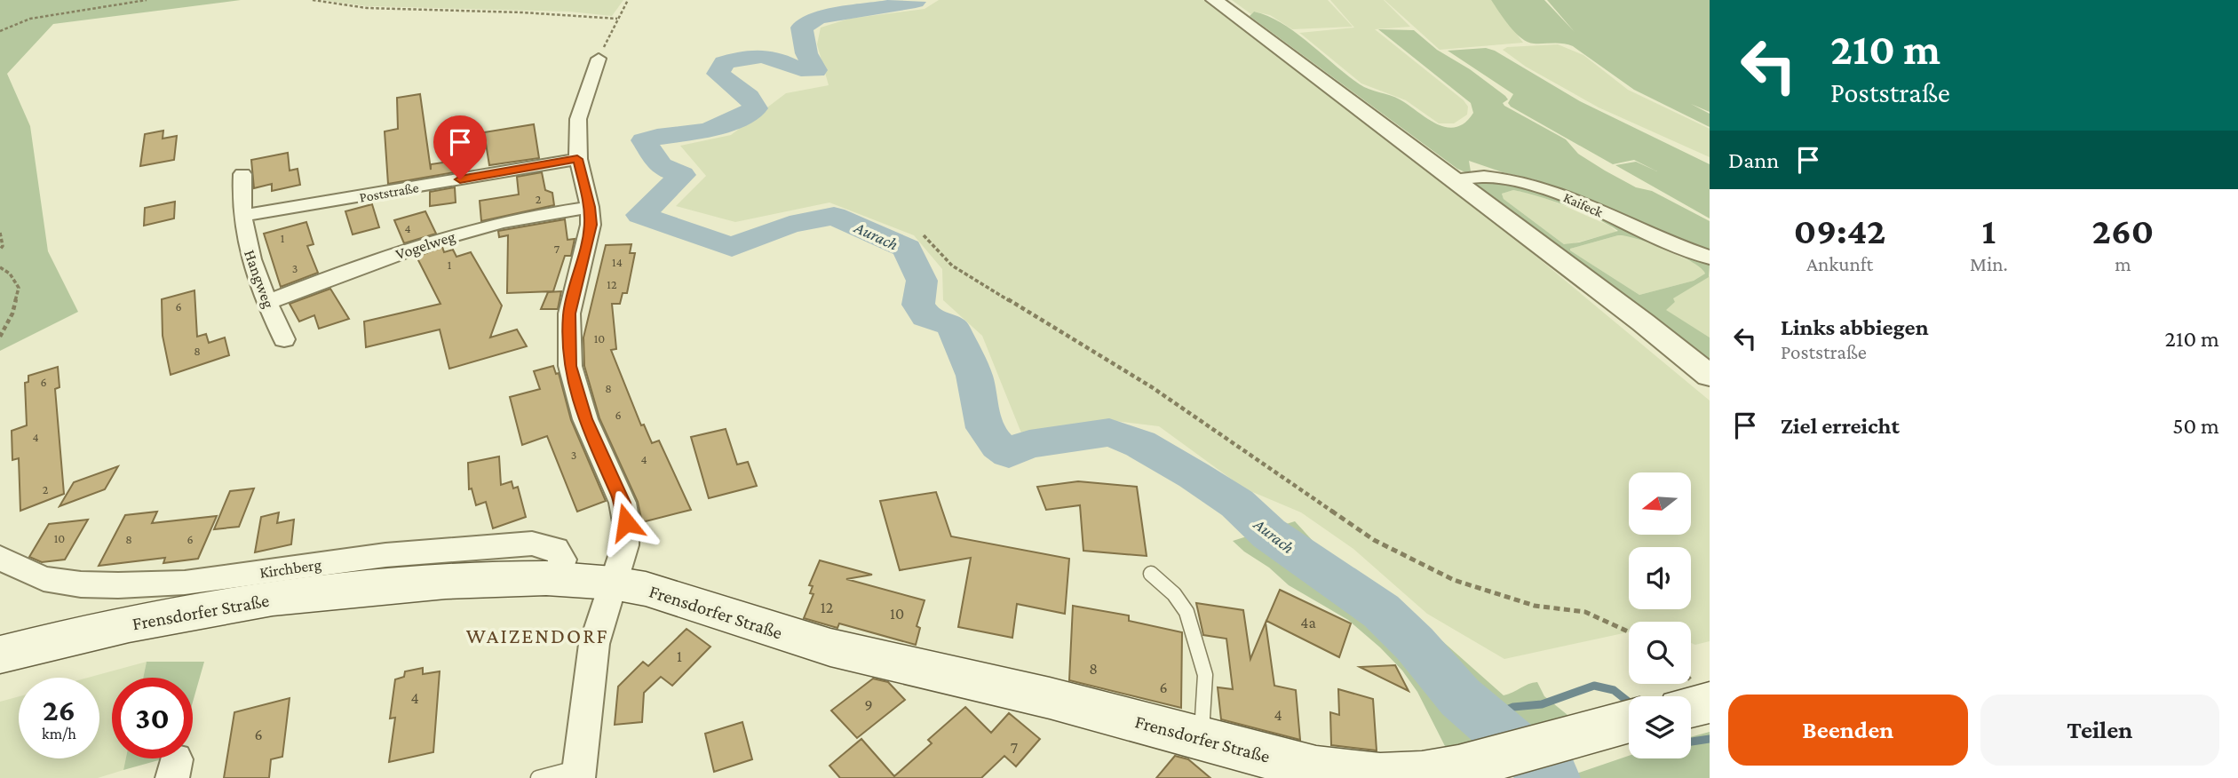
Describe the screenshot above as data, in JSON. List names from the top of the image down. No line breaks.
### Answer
{"streets":{"main road":["Frensdorfer Straße"],"street":["Poststraße","Kaifeck","Vogelweg","Hangweg","Kirchberg"]},"crossings":[["Poststraße","Hangweg"],["Vogelweg","Hangweg"],["Kirchberg","Frensdorfer Straße"]],"districts":["WAIZENDORF"],"water":["Aurach"],"house_numbers":["2","4","1","7","14","1","3","12","6","10","8","6","8","6","4","3","4","2","10","8","6","12","10","4a","1","8","6","4","9","4","6","7"],"north":"left","page":{"turn":["210 m","Poststraße"],"then":"Dann","eta":["09:42","Ankunft","1","Min.","260","m"],"list":[{"name":"Links abbiegen","note":"Poststraße","value":"210 m"},{"name":"Ziel erreicht","value":"50 m"}],"speed":"26 km/h","limit":"30","buttons":["Beenden","Teilen"]}}
